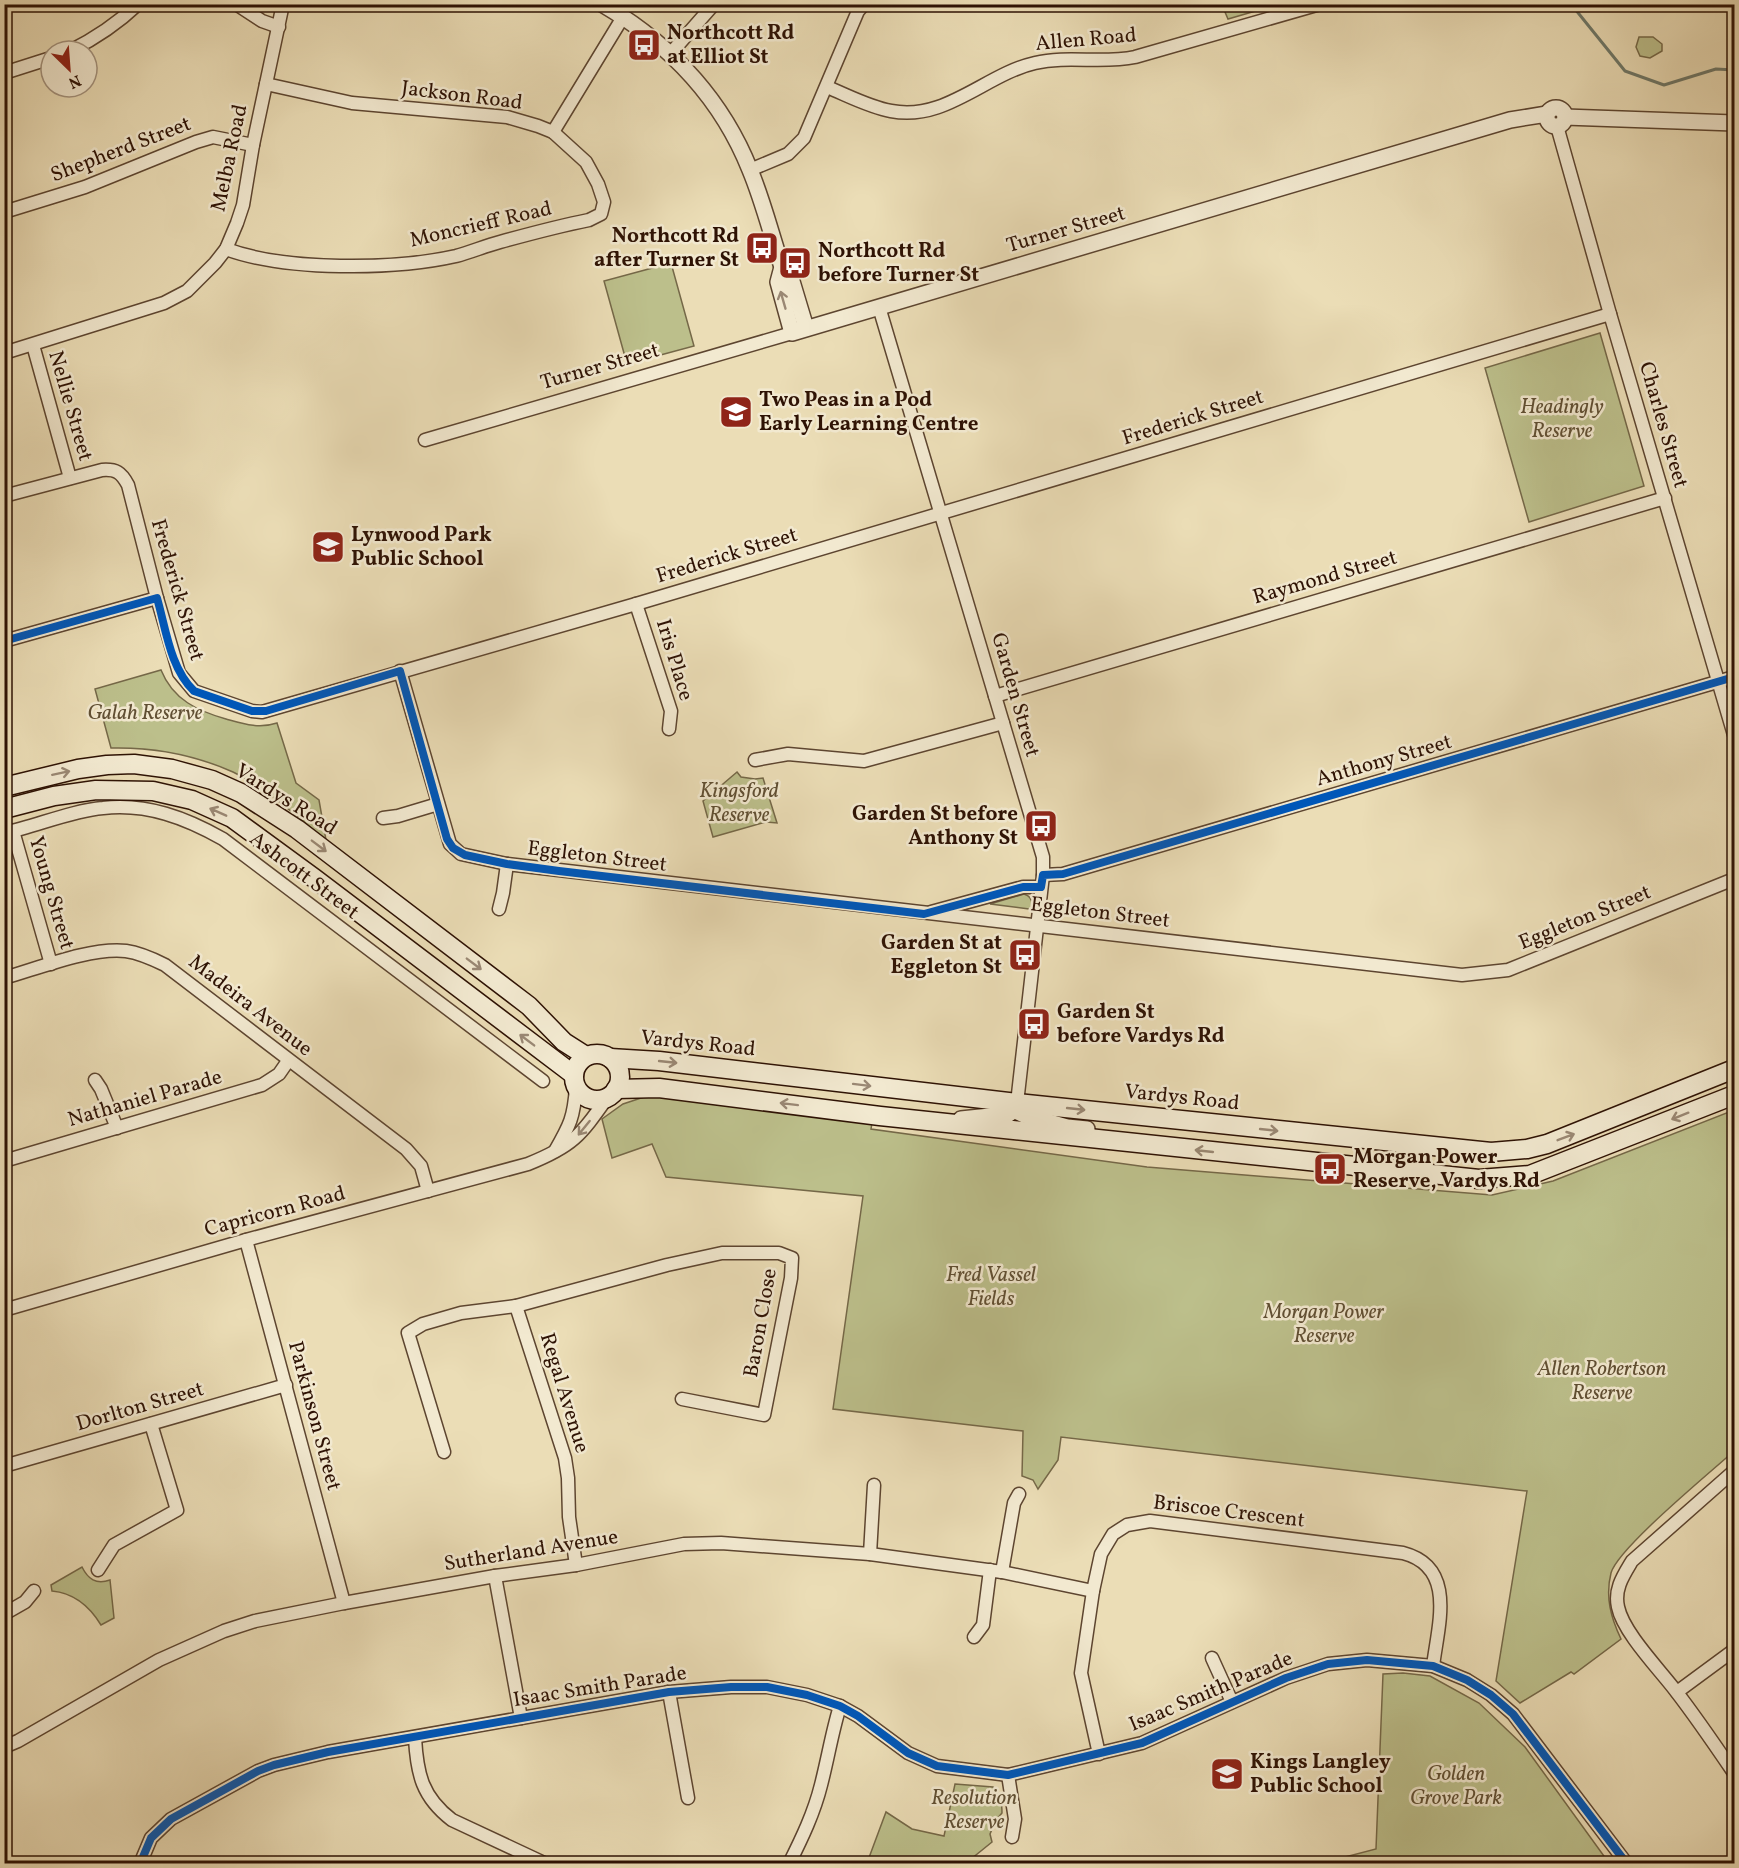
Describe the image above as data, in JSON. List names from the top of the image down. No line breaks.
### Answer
{"streets":{"main road":["Vardys Road"],"street":["Allen Road","Jackson Road","Shepherd Street","Melba Road","Moncrieff Road","Turner Street","Nellie Street","Frederick Street","Charles Street","Raymond Street","Iris Place","Garden Street","Anthony Street","Eggleton Street","Ashcott Street","Young Street","Madeira Avenue","Nathaniel Parade","Capricorn Road","Baron Close","Regal Avenue","Dorlton Street","Parkinson Street","Briscoe Crescent","Sutherland Avenue","Isaac Smith Parade"]},"crossings":[["Jackson Road","Melba Road"],["Jackson Road","Moncrieff Road"],["Shepherd Street","Melba Road"],["Melba Road","Moncrieff Road"],["Melba Road","Nellie Street"],["Turner Street","Charles Street"],["Turner Street","Garden Street"],["Nellie Street","Frederick Street"],["Frederick Street","Charles Street"],["Frederick Street","Iris Place"],["Frederick Street","Garden Street"],["Frederick Street","Eggleton Street"],["Charles Street","Raymond Street"],["Charles Street","Anthony Street"],["Raymond Street","Garden Street"],["Garden Street","Anthony Street"],["Garden Street","Vardys Road"],["Garden Street","Eggleton Street"],["Anthony Street","Eggleton Street"],["Vardys Road","Capricorn Road"],["Ashcott Street","Young Street"],["Young Street","Madeira Avenue"],["Madeira Avenue","Nathaniel Parade"],["Madeira Avenue","Capricorn Road"],["Capricorn Road","Parkinson Street"],["Baron Close","Regal Avenue"],["Regal Avenue","Sutherland Avenue"],["Dorlton Street","Parkinson Street"],["Parkinson Street","Sutherland Avenue"],["Briscoe Crescent","Sutherland Avenue"],["Briscoe Crescent","Isaac Smith Parade"]],"parks":["Headingly Reserve","Galah Reserve","Kingsford Reserve","Fred Vassel Fields","Morgan Power Reserve","Allen Robertson Reserve","Golden Grove Park","Resolution Reserve"],"places":{"bus stop":["Northcott Rd at Elliot St","Northcott Rd after Turner St","Northcott Rd before Turner St","Garden St before Anthony St","Garden St at Eggleton St","Garden St before Vardys Rd","Morgan Power Reserve, Vardys Rd"],"school or university":["Two Peas in a Pod Early Learning Centre","Lynwood Park Public School","Kings Langley Public School"]},"north":"bottom right"}
